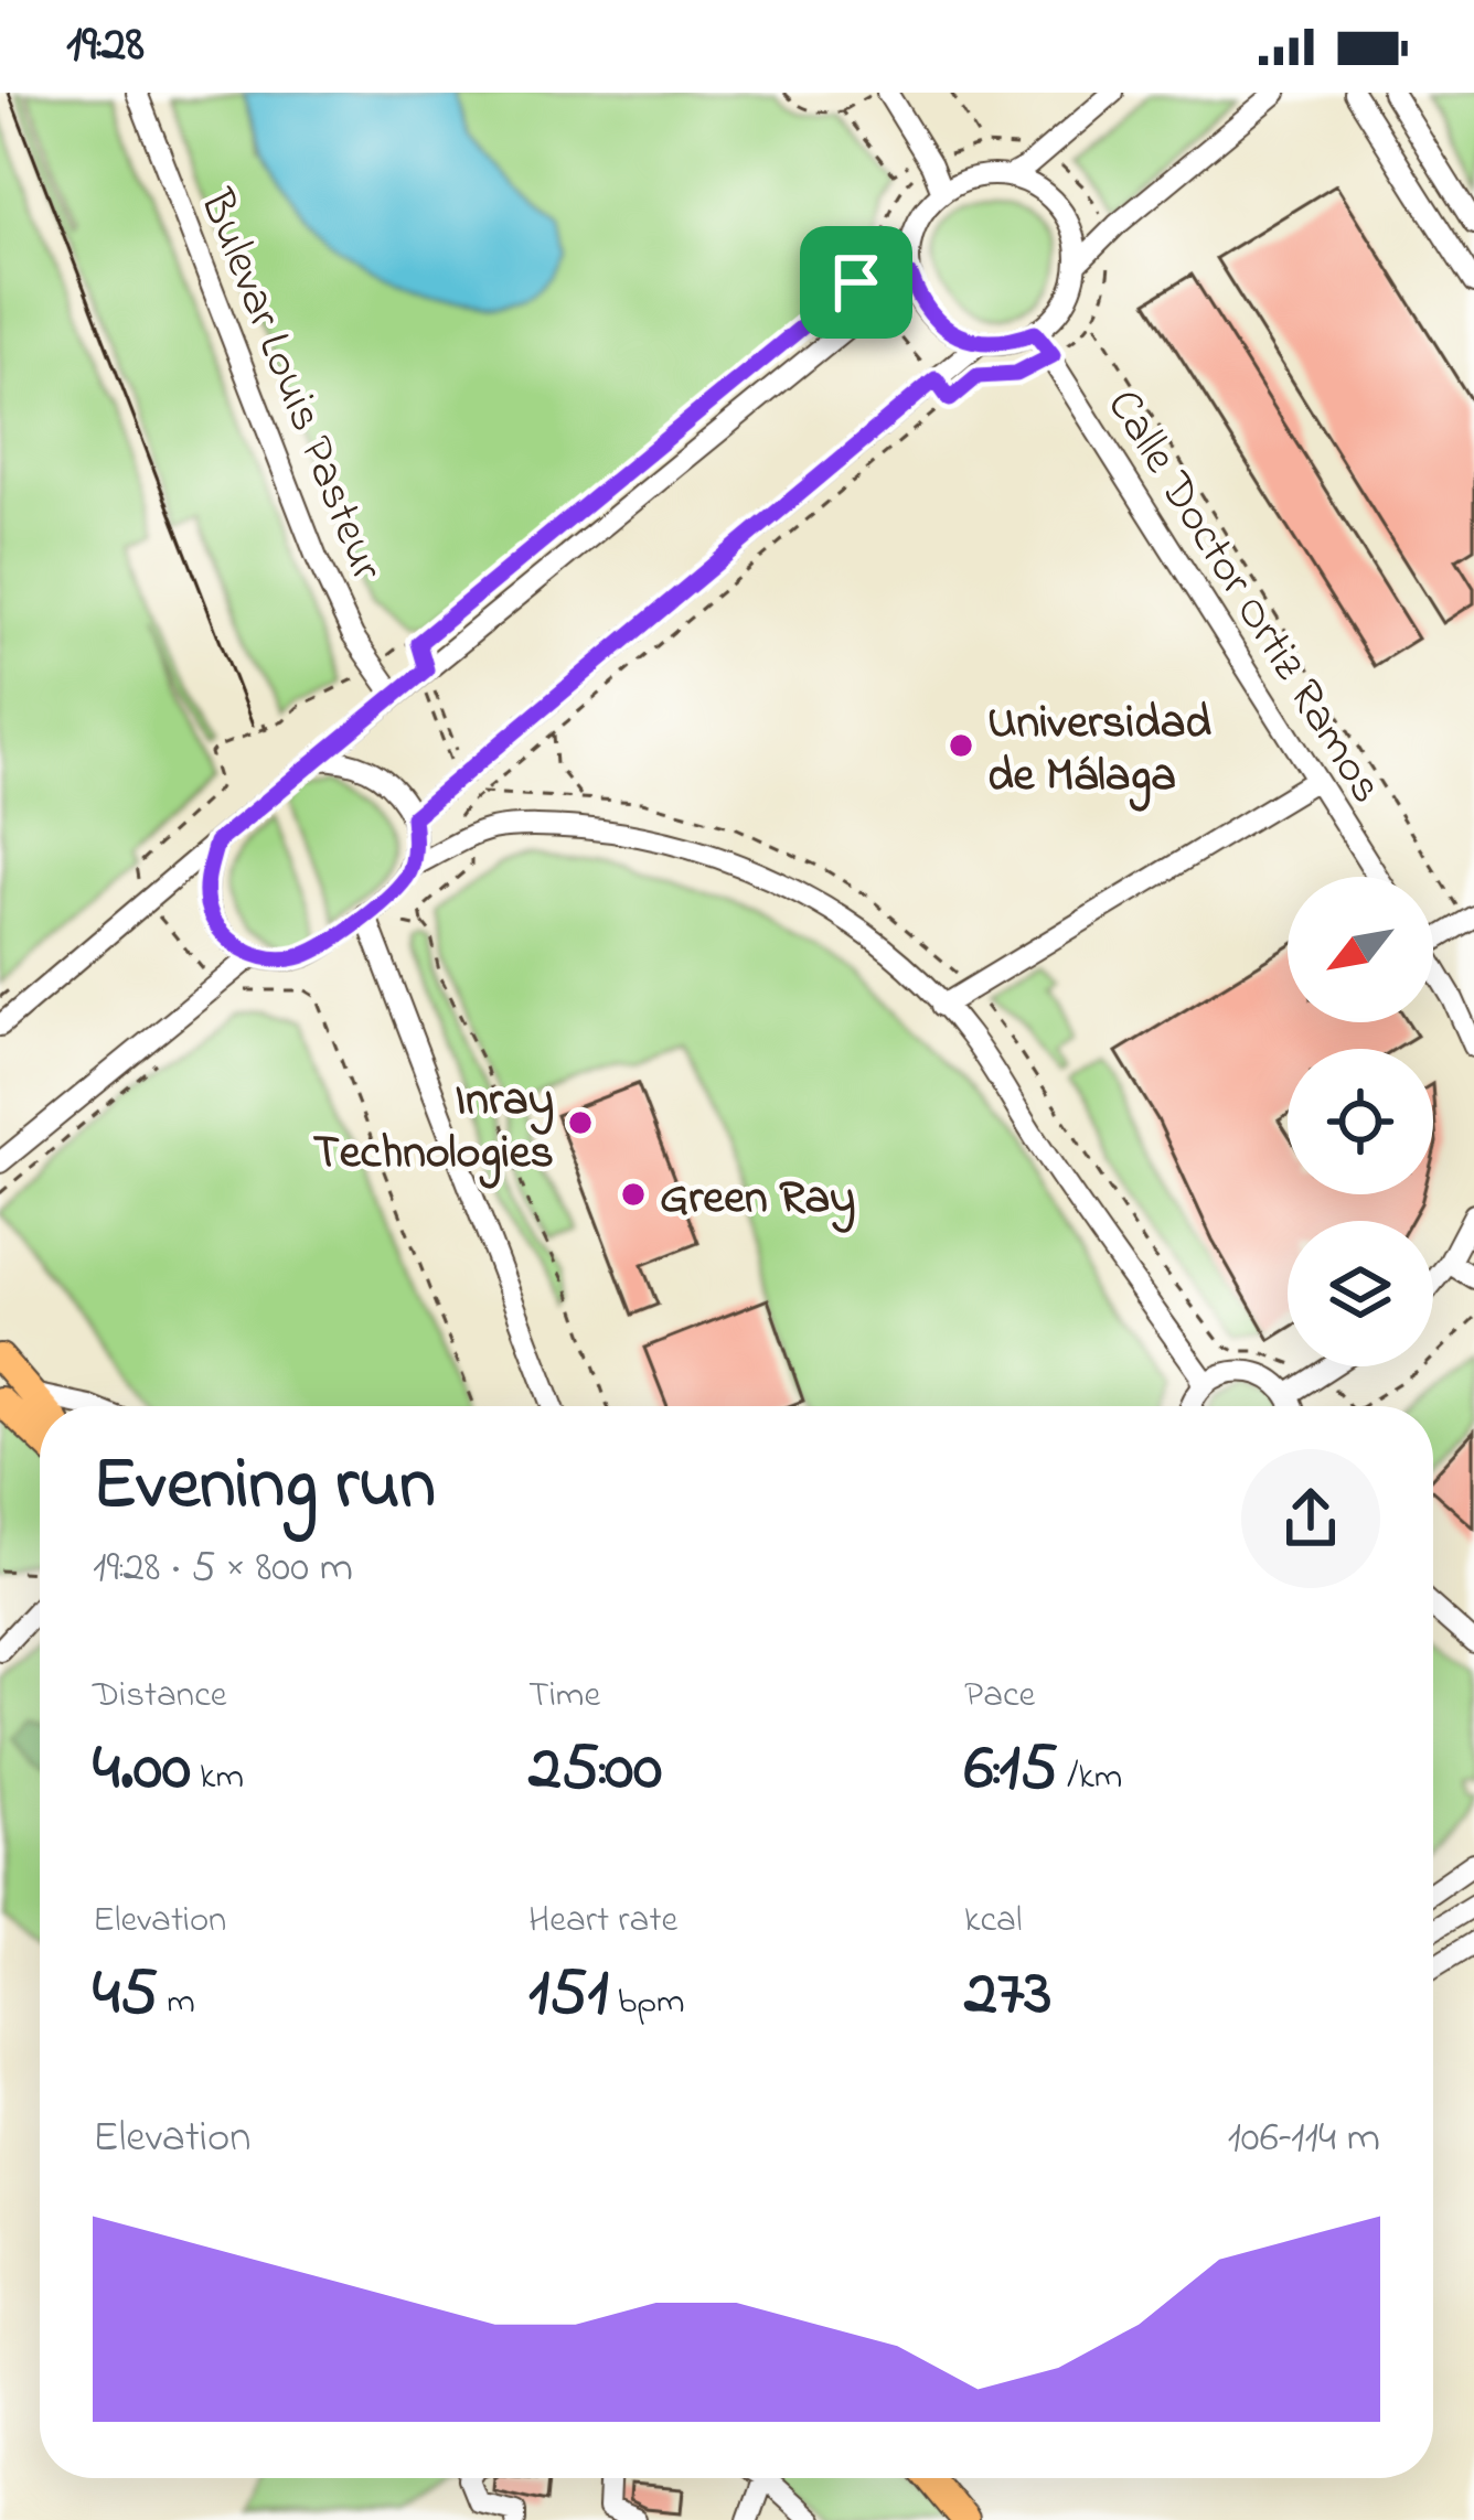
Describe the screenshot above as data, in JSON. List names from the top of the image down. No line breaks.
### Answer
{"streets":{"street":["Bulevar Louis Pasteur","Calle Doctor Ortiz Ramos"]},"places":["Universidad de Málaga","Inray Technologies","Green Ray"],"north":"bottom left","page":{"status":"19:28","heading":["Evening run","19:28 · 5 × 800 m"],"stats":[["Distance","4.00 km"],["Time","25:00"],["Pace","6:15 /km"],["Elevation","45 m"],["Heart rate","151 bpm"],["kcal","273"]],"chart":["Elevation","106–114 m"]}}
